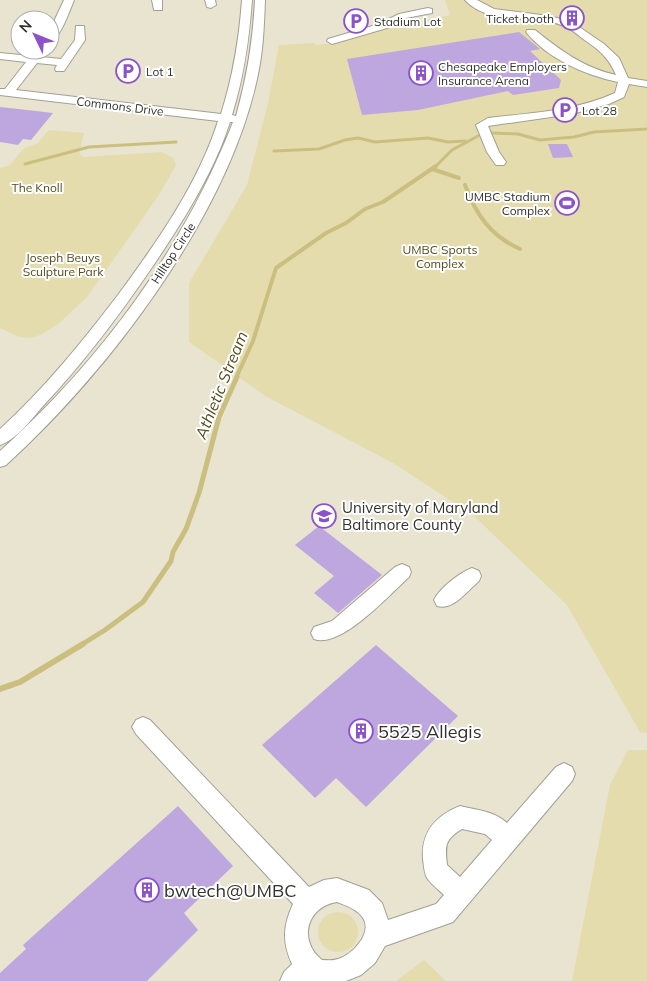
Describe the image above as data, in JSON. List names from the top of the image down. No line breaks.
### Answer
{"streets":{"street":["Commons Drive","Hilltop Circle"]},"crossings":[["Commons Drive","Hilltop Circle"]],"water":["Athletic Stream"],"parks":["The Knoll","UMBC Sports Complex","Joseph Beuys Sculpture Park"],"places":{"building":["Ticket booth","Chesapeake Employers Insurance Arena","5525 Allegis","bwtech@UMBC"],"parking":["Stadium Lot","Lot 1","Lot 28"],"sports":["UMBC Stadium Complex"],"school or university":["University of Maryland Baltimore County"]},"north":"top left"}
